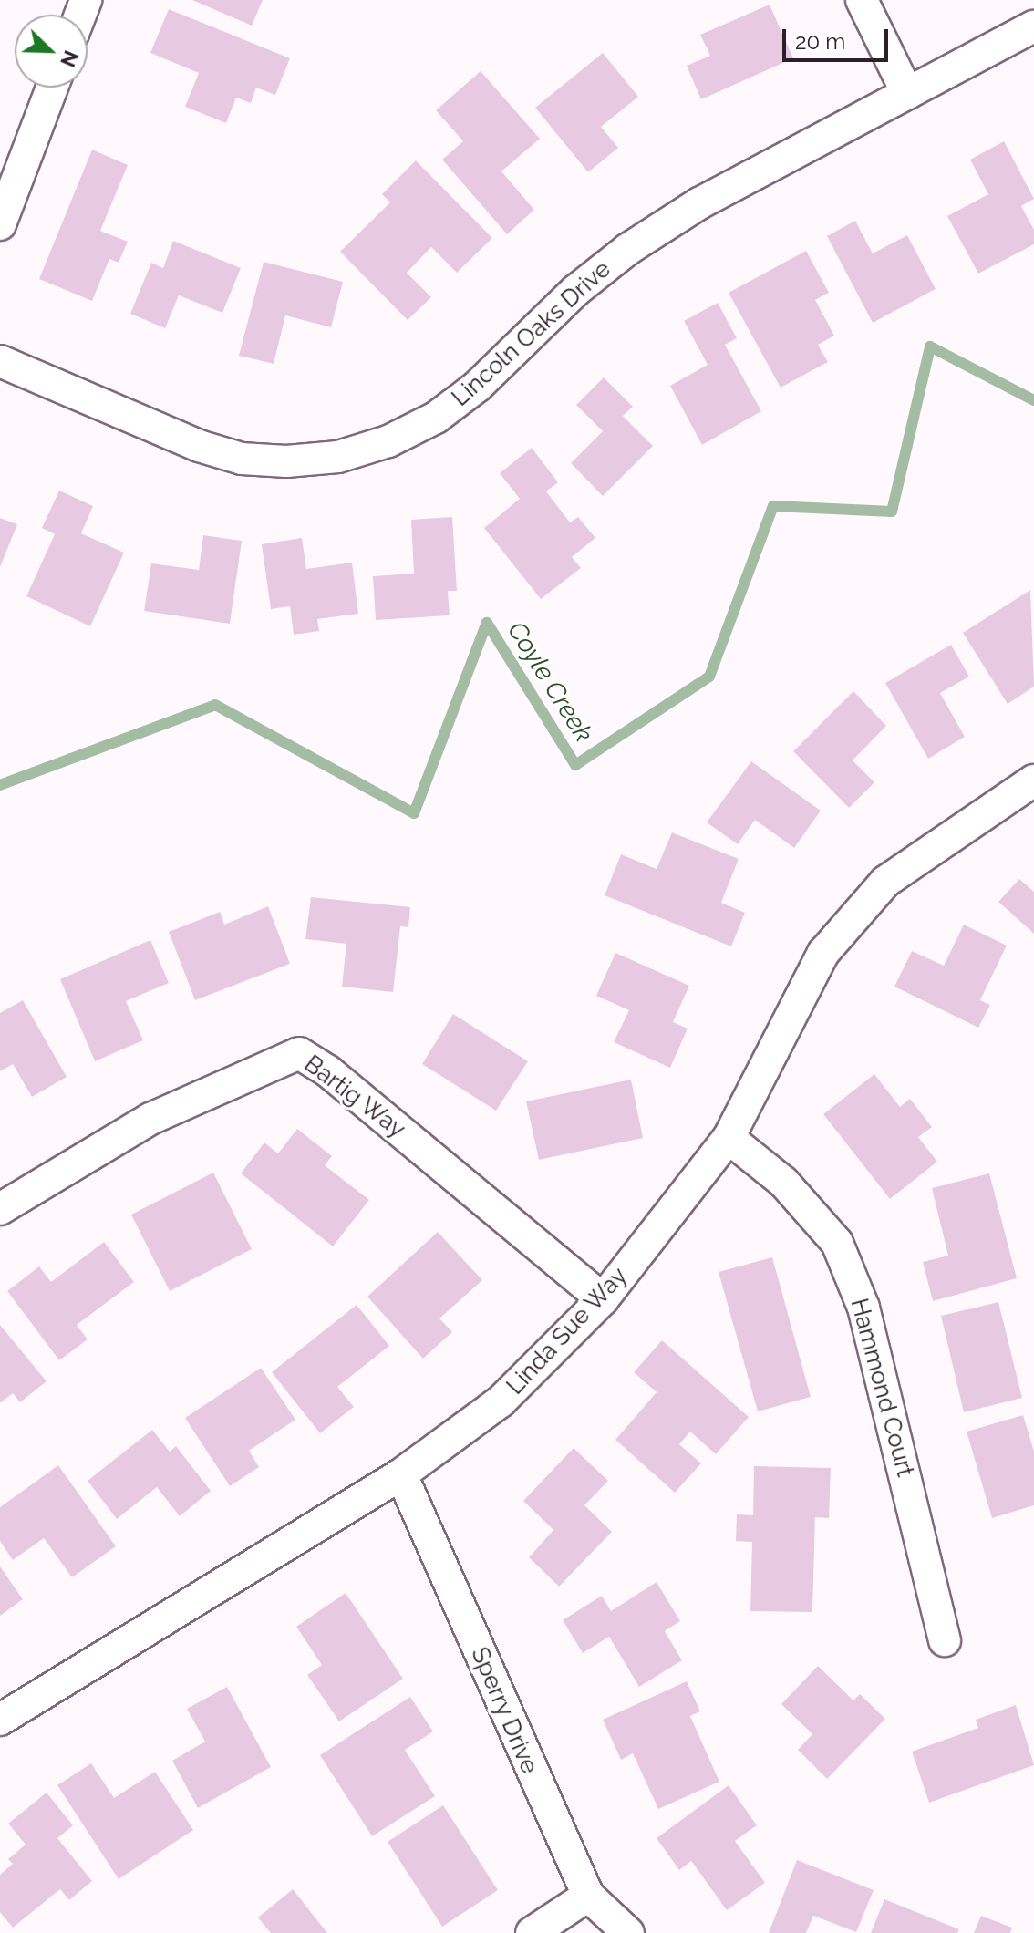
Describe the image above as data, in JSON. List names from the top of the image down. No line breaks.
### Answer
{"streets":{"street":["Lincoln Oaks Drive","Bartig Way","Linda Sue Way","Hammond Court","Sperry Drive"]},"crossings":[["Bartig Way","Linda Sue Way"],["Linda Sue Way","Hammond Court"],["Linda Sue Way","Sperry Drive"]],"water":["Coyle Creek"],"scale_bar":"20 m","north":"bottom right"}
